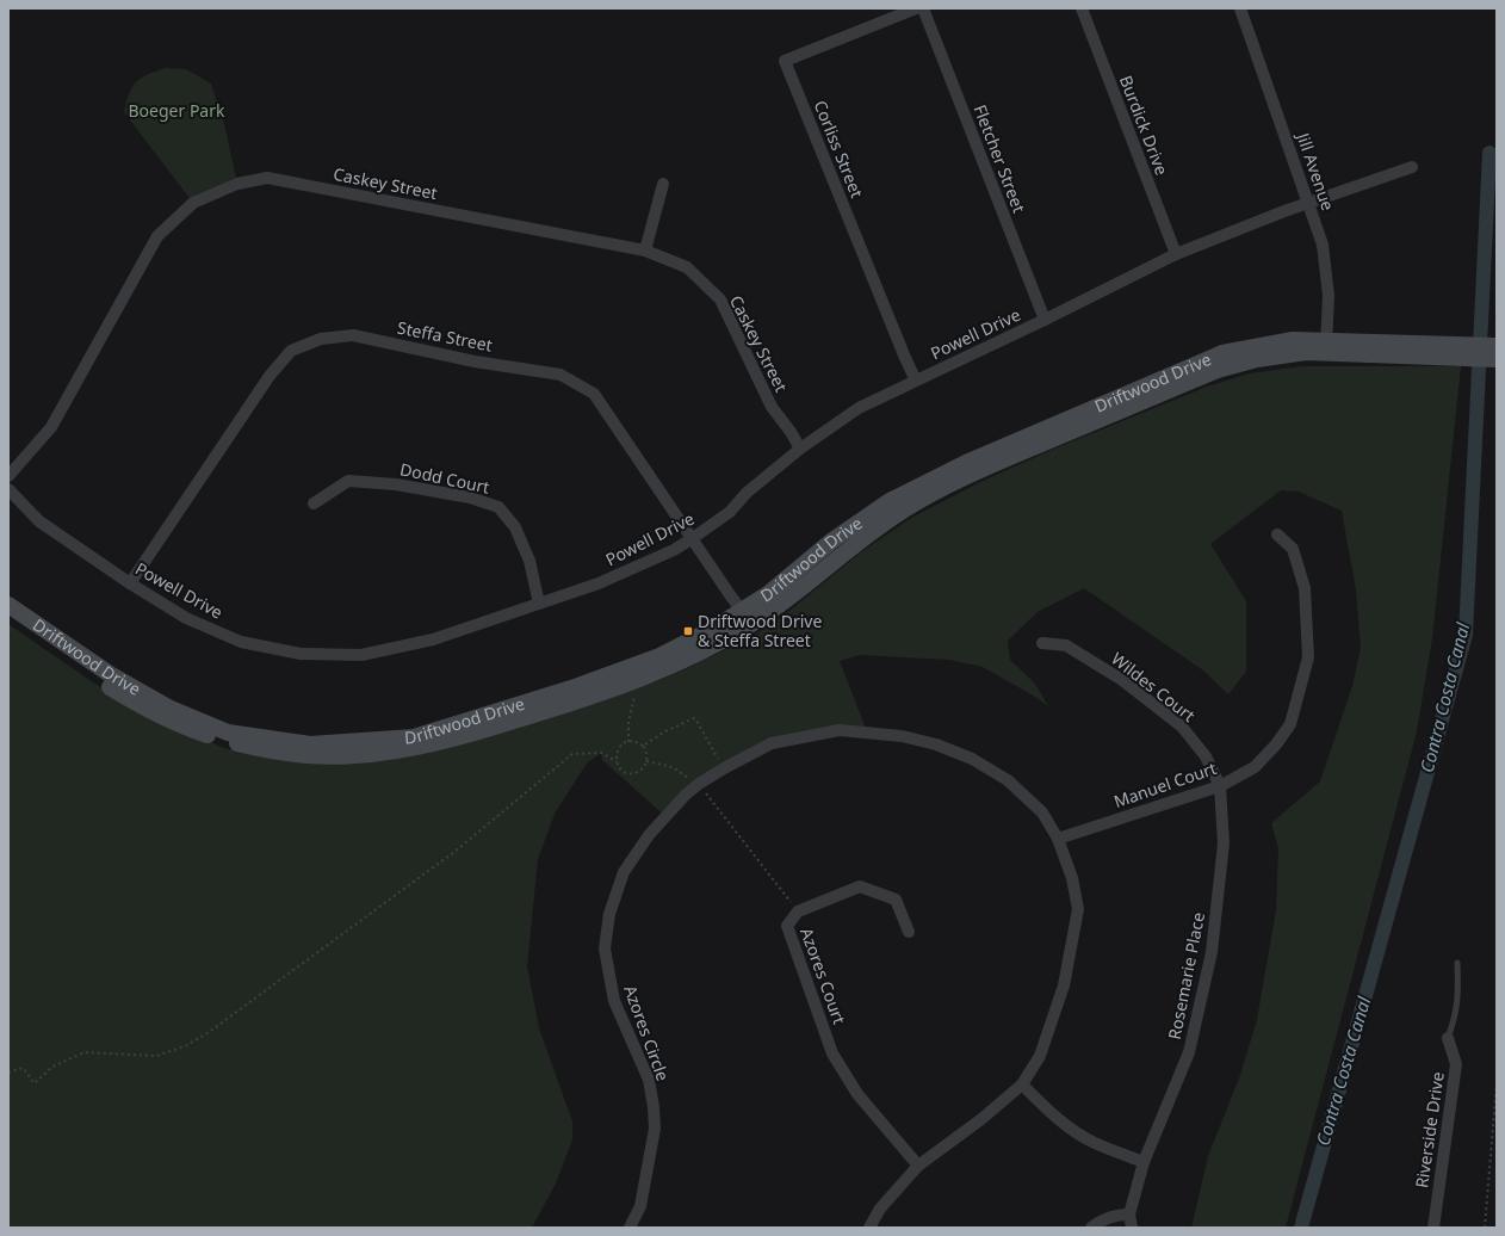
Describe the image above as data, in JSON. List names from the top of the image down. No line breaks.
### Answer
{"streets":{"street":["Burdick Drive","Corliss Street","Fletcher Street","Jill Avenue","Caskey Street","Powell Drive","Steffa Street","Driftwood Drive","Dodd Court","Wildes Court","Manuel Court","Azores Court","Rosemarie Place","Azores Circle","Riverside Drive"]},"crossings":[["Burdick Drive","Powell Drive"],["Corliss Street","Powell Drive"],["Fletcher Street","Powell Drive"],["Jill Avenue","Powell Drive"],["Jill Avenue","Driftwood Drive"],["Caskey Street","Powell Drive"],["Powell Drive","Steffa Street"],["Powell Drive","Dodd Court"],["Steffa Street","Driftwood Drive"],["Wildes Court","Manuel Court"],["Wildes Court","Rosemarie Place"],["Manuel Court","Rosemarie Place"],["Manuel Court","Azores Circle"],["Azores Court","Azores Circle"]],"water":["Contra Costa Canal"],"parks":["Boeger Park"],"places":{"transit":["Driftwood Drive & Steffa Street"]}}
